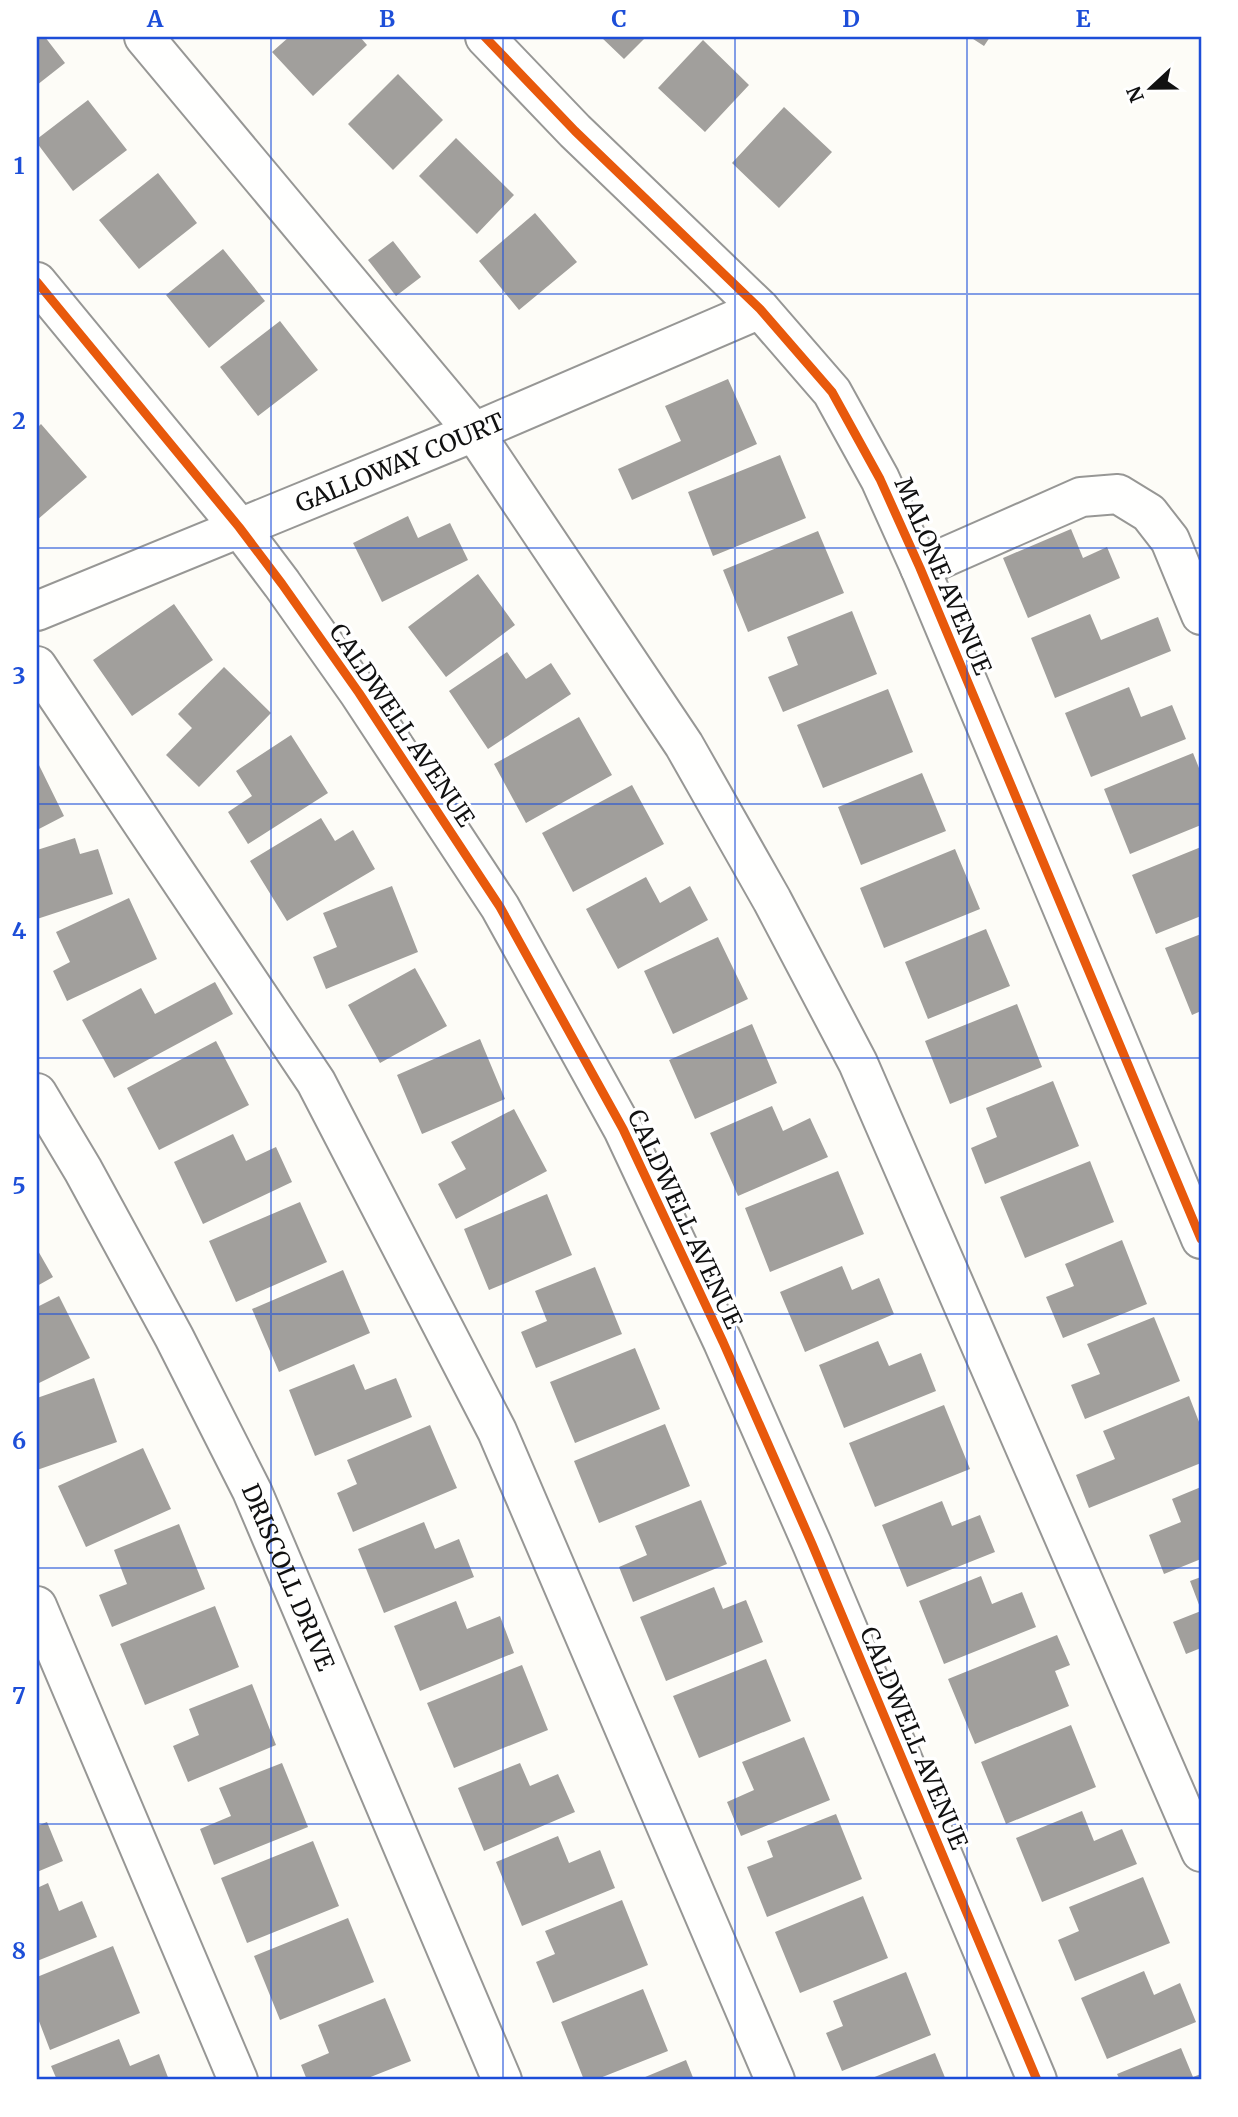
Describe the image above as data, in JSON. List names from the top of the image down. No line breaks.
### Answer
{"streets":{"street":["GALLOWAY COURT","MALONE AVENUE","CALDWELL AVENUE","DRISCOLL DRIVE"]},"crossings":[["GALLOWAY COURT","MALONE AVENUE"],["GALLOWAY COURT","CALDWELL AVENUE"]],"north":"left","grid":{"columns":["A","B","C","D","E"],"rows":["1","2","3","4","5","6","7","8"]}}
